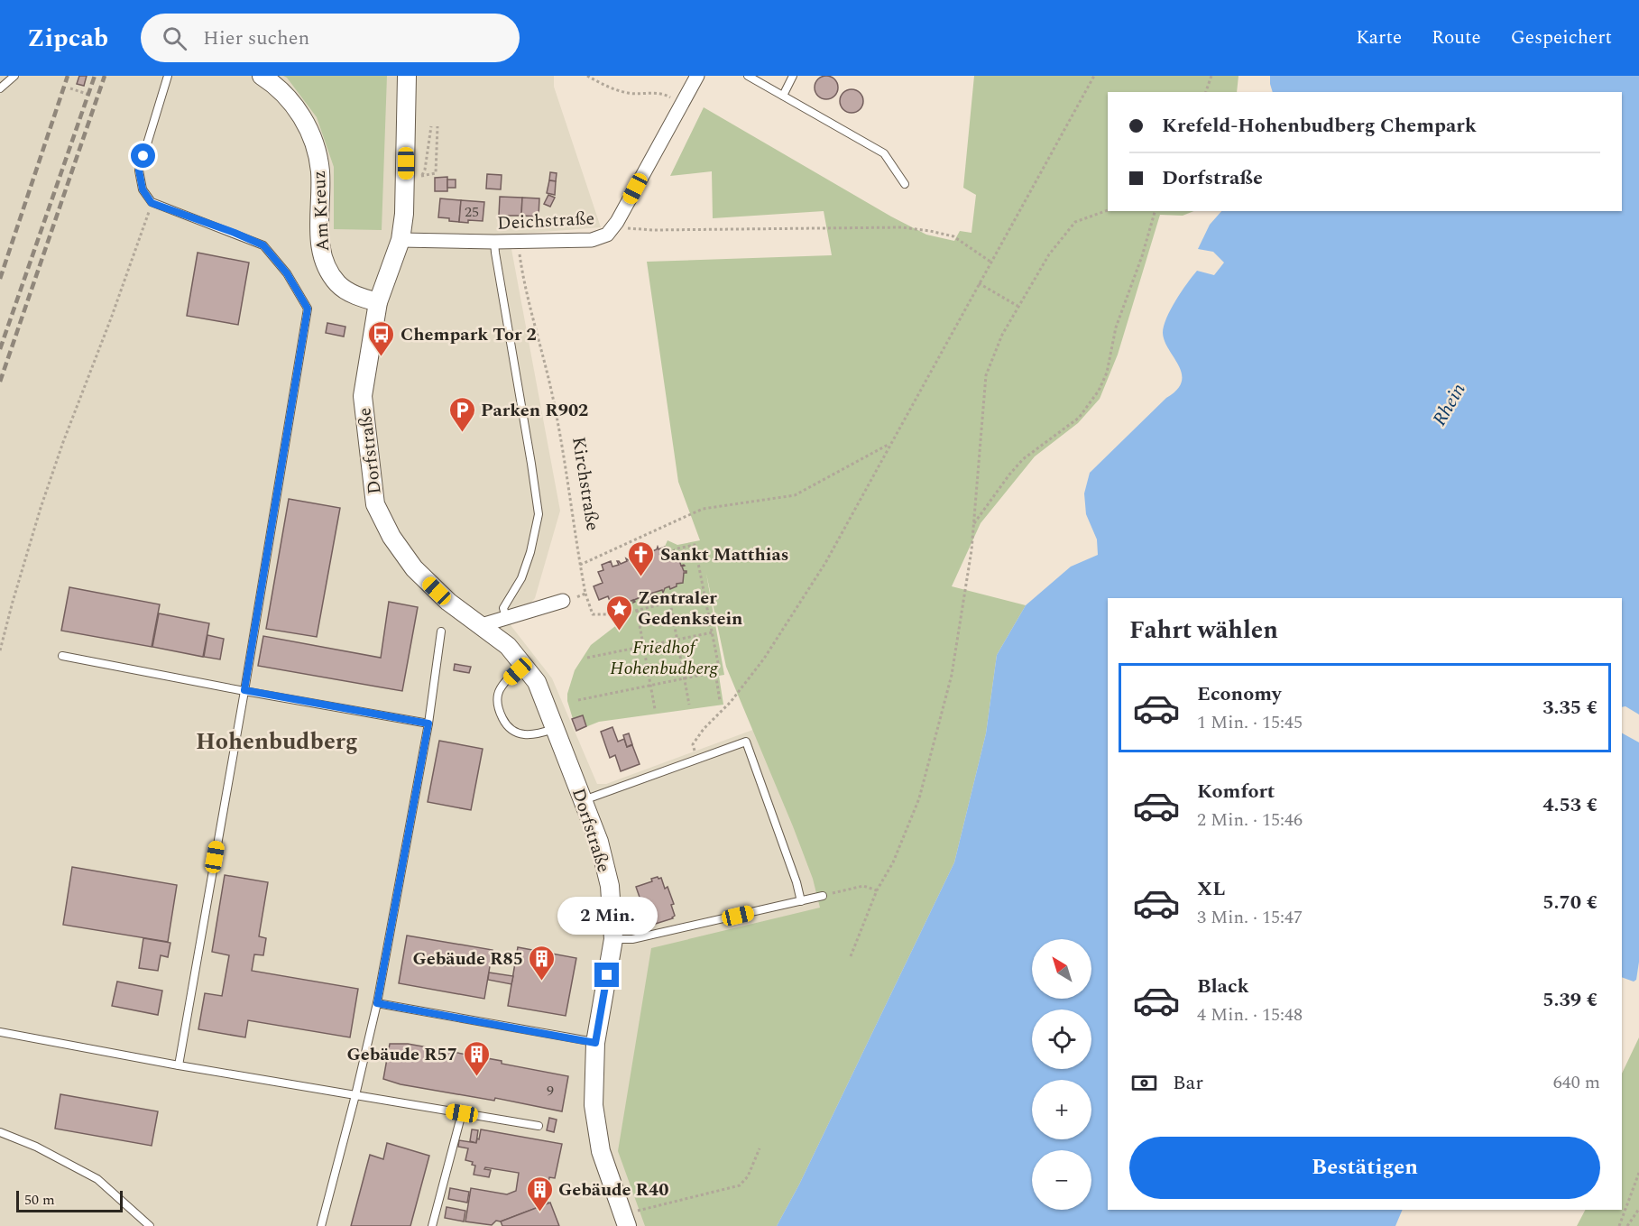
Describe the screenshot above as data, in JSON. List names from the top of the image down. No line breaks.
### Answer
{"streets":{"street":["Am Kreuz","Deichstraße","Dorfstraße"],"path":["Kirchstraße"]},"crossings":[["Am Kreuz","Dorfstraße"],["Deichstraße","Dorfstraße"],["Deichstraße","Kirchstraße"]],"districts":["Hohenbudberg"],"water":["Rhein"],"parks":["Friedhof Hohenbudberg"],"places":{"bus stop":["Chempark Tor 2"],"parking":["Parken R902"],"church":["Sankt Matthias"],"place":["Zentraler Gedenkstein"],"building":["Gebäude R85","Gebäude R57","Gebäude R40"]},"house_numbers":["25","9"],"scale_bar":"50 m","north":"top left","page":{"header":"Zipcab","search":"Hier suchen","nav":["Karte","Route","Gespeichert"],"banner":["Krefeld-Hohenbudberg Chempark","Dorfstraße"],"heading":"Fahrt wählen","list":[{"name":"Economy","note":"1 Min. · 15:45","value":"3.35 €"},{"name":"Komfort","note":"2 Min. · 15:46","value":"4.53 €"},{"name":"XL","note":"3 Min. · 15:47","value":"5.70 €"},{"name":"Black","note":"4 Min. · 15:48","value":"5.39 €"}],"bubble":"2 Min.","map_buttons":["+","−"],"pay":["Bar","640 m"],"buttons":"Bestätigen","scale":"50 m"}}
